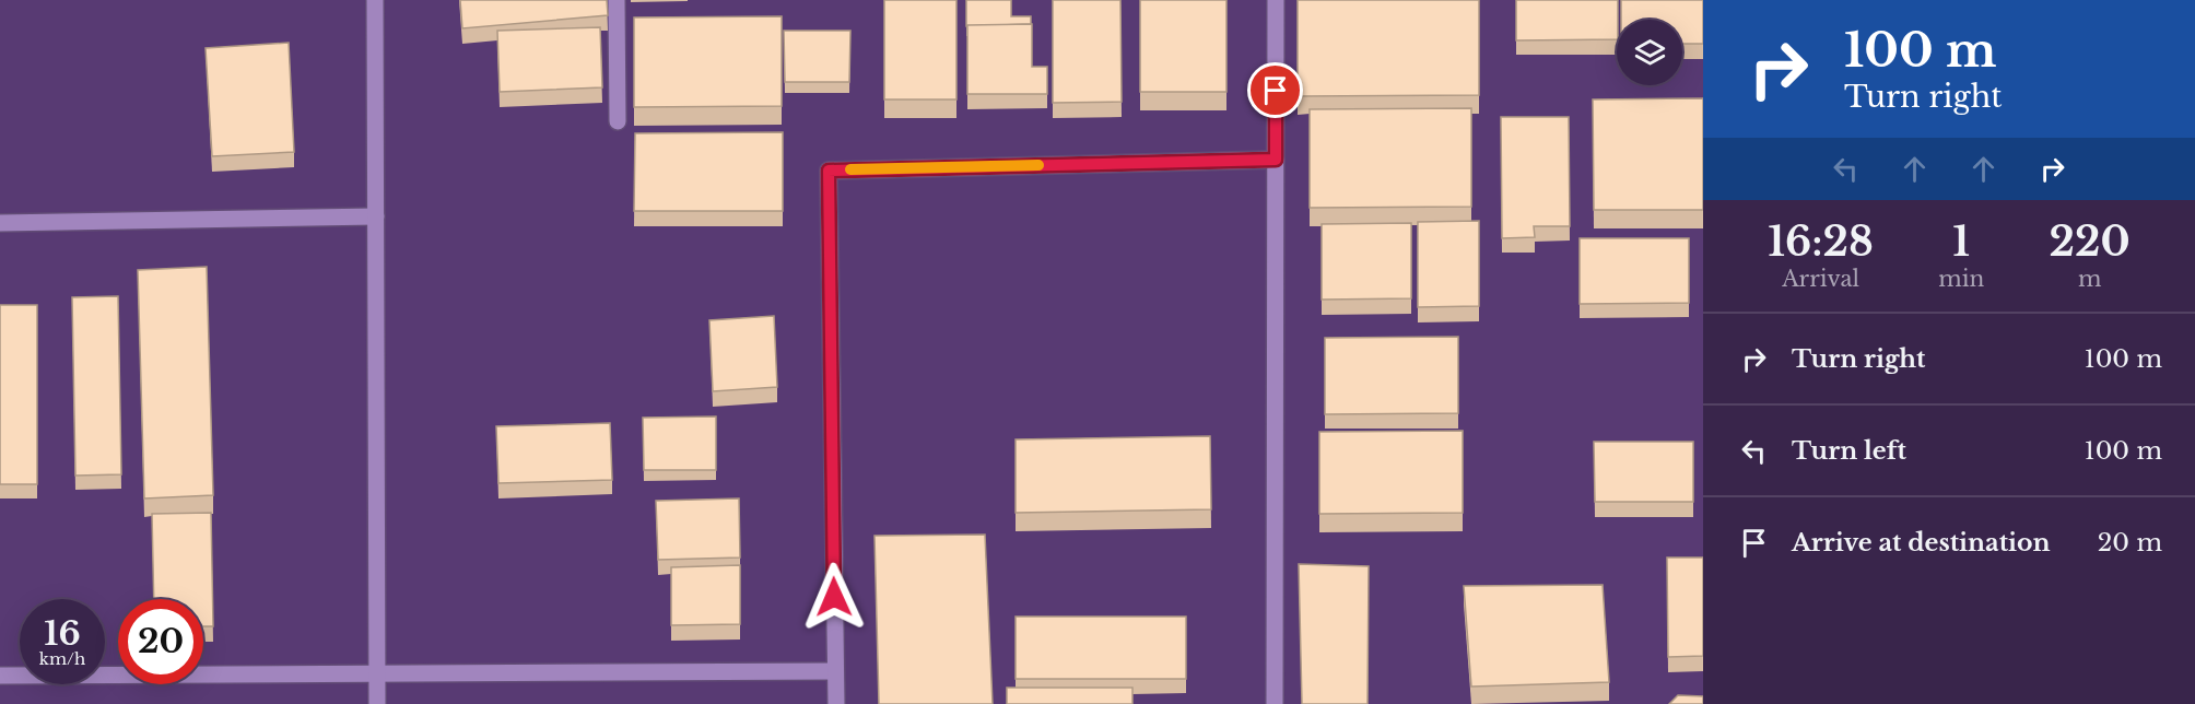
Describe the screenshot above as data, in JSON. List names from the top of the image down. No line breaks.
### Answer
{"page":{"turn":["100 m","Turn right"],"eta":["16:28","Arrival","1","min","220","m"],"list":[{"name":"Turn right","value":"100 m"},{"name":"Turn left","value":"100 m"},{"name":"Arrive at destination","value":"20 m"}],"speed":"16 km/h","limit":"20"}}
